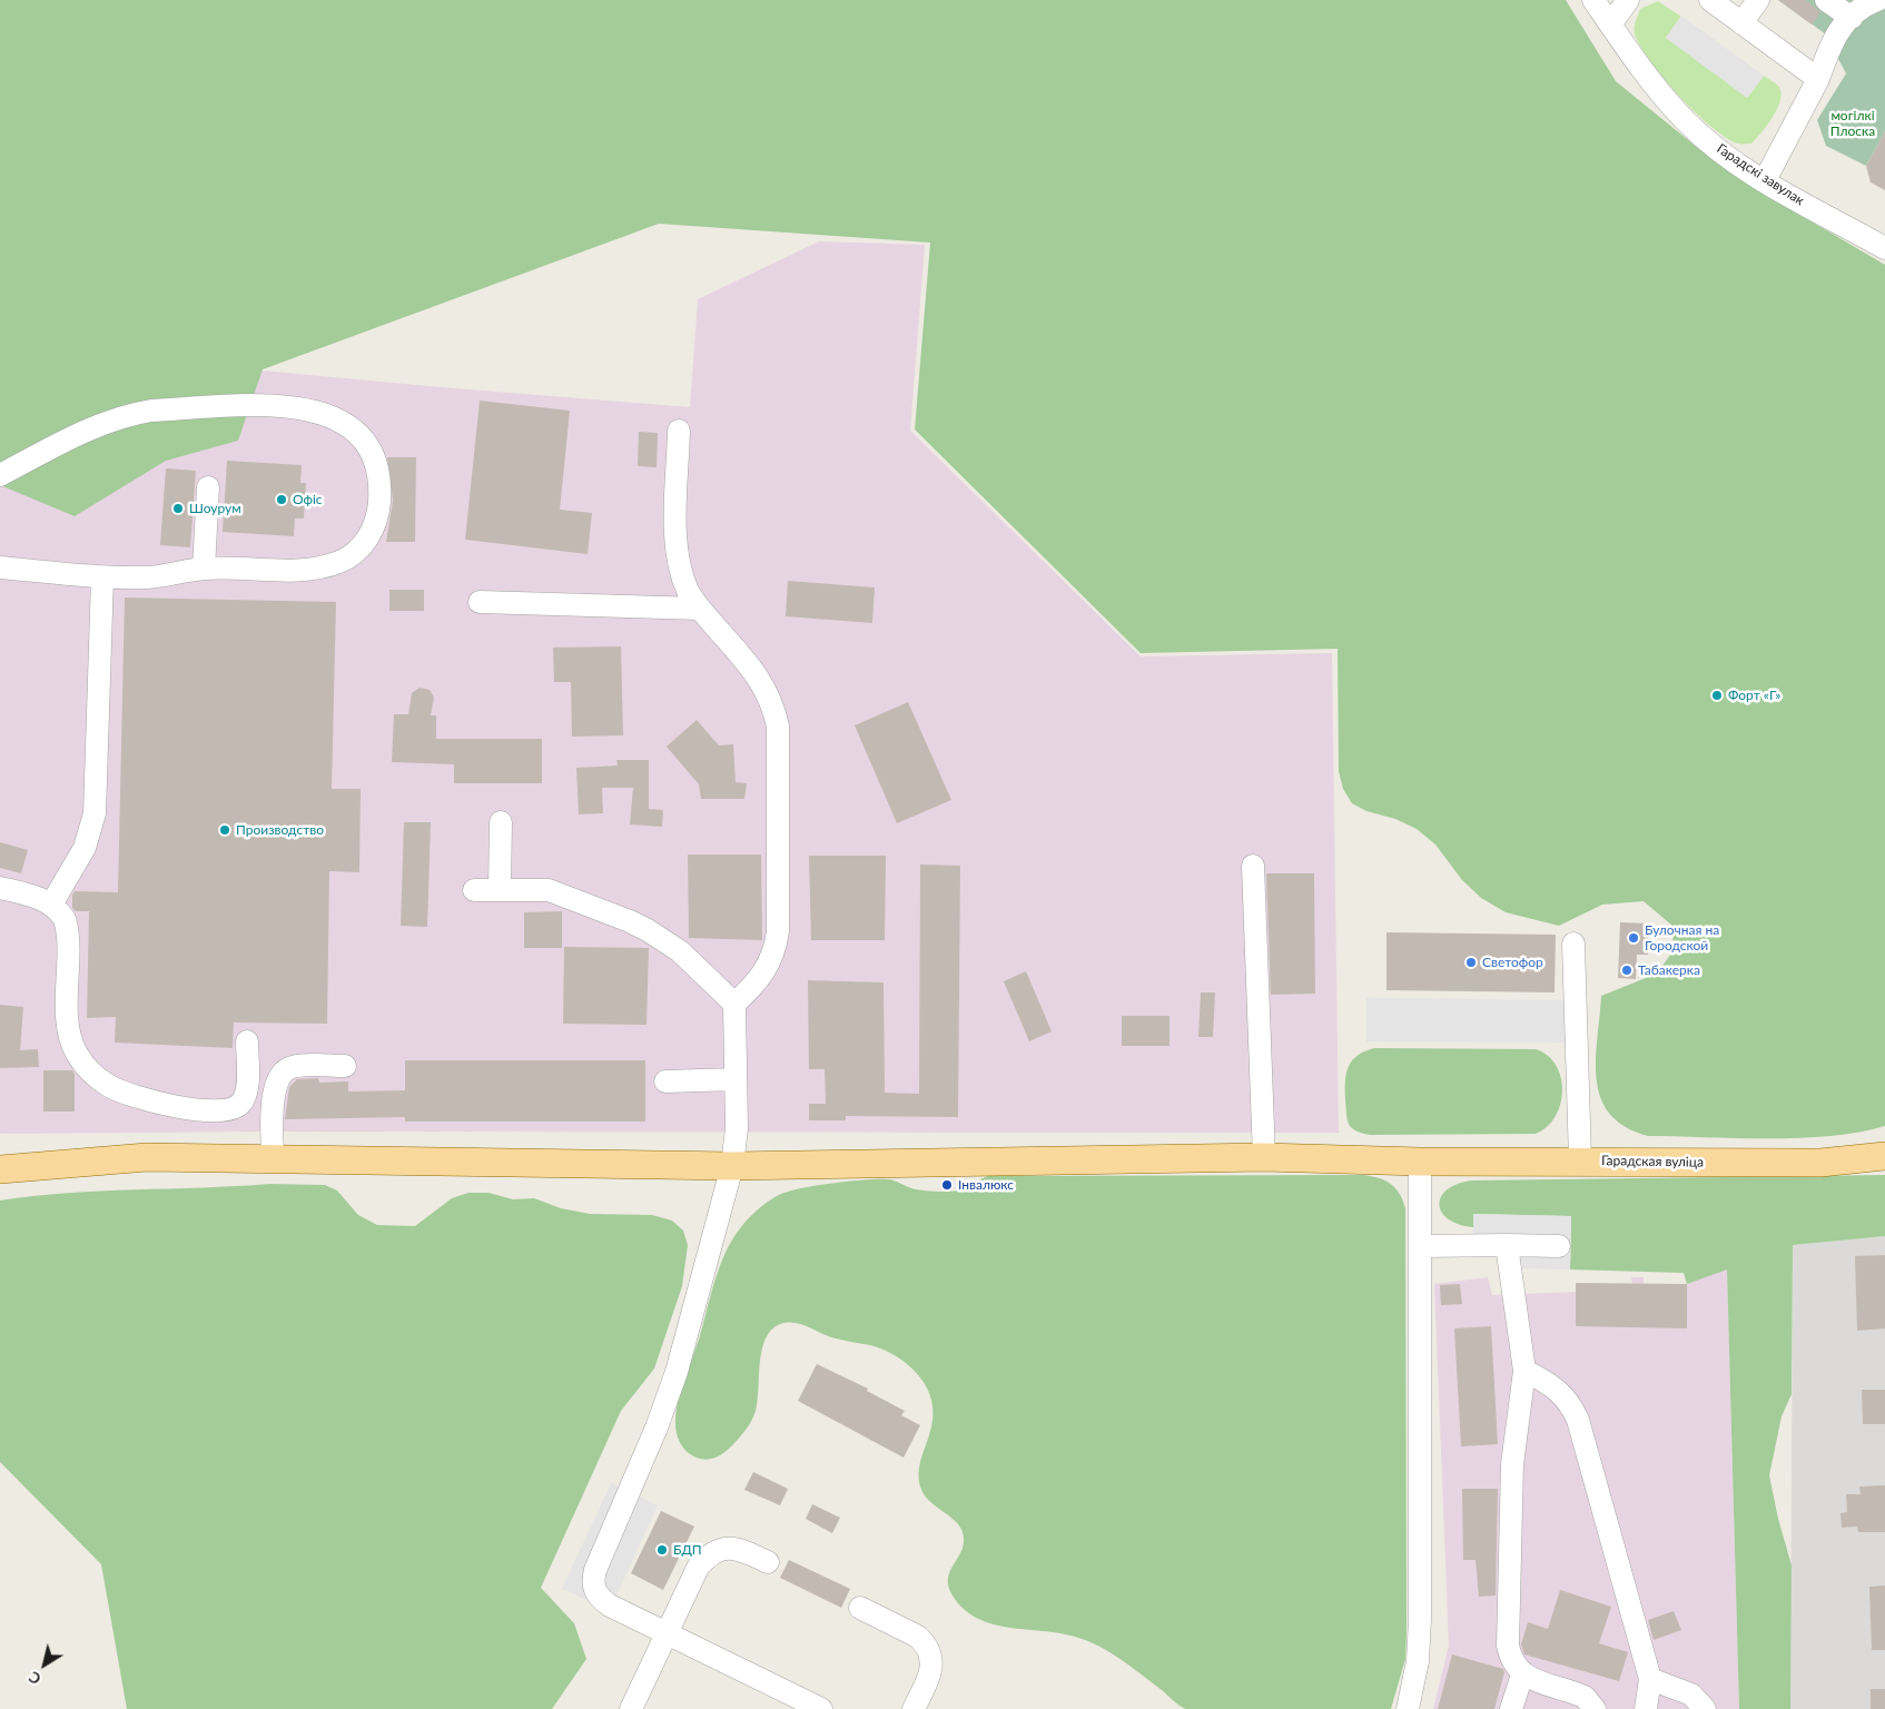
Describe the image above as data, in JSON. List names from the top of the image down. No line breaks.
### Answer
{"streets":{"main road":["Гарадская вуліца"],"street":["Гарадскі завулак"]},"parks":["могілкі Плоска"],"places":["Офіс","Шоурум","Форт «Г»","Производство","Булочная на Городской","Светофор","Табакерка","Інвалюкс","БДП"],"north":"bottom left"}
